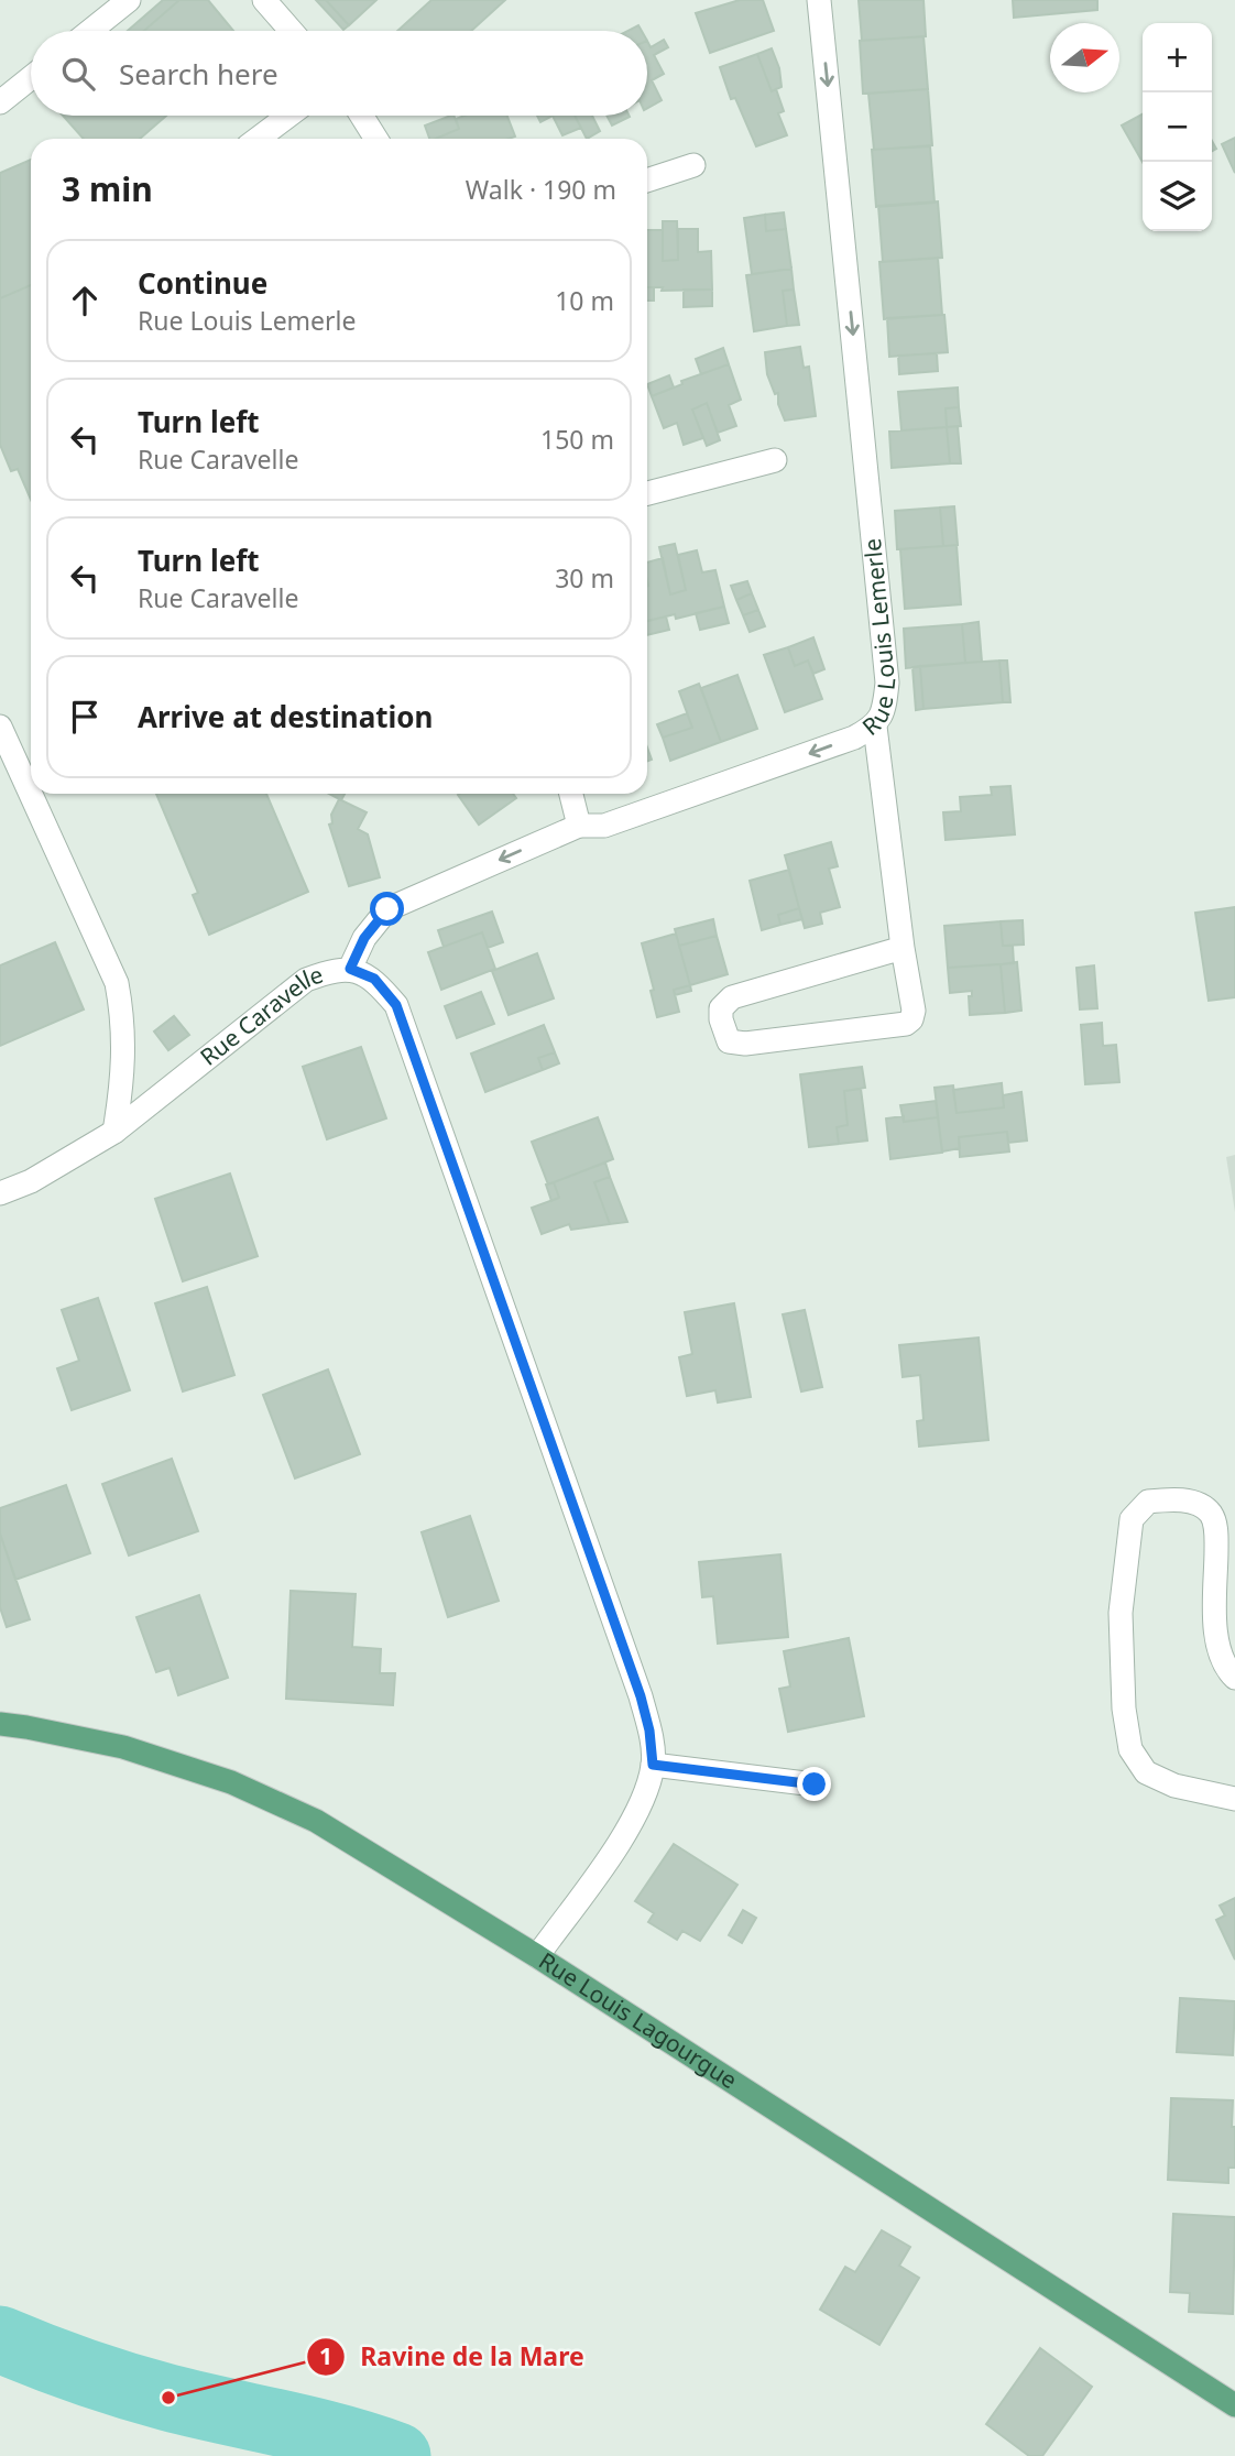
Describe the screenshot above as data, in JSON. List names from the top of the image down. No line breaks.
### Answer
{"streets":{"main road":["Rue Louis Lagourgue"],"street":["Rue Louis Lemerle","Rue Caravelle"]},"crossings":[["Rue Louis Lemerle","Rue Caravelle"],["Rue Caravelle","Rue Louis Lagourgue"]],"one_way":["Rue Louis Lemerle"],"places":["Ravine de la Mare"],"north":"right","page":{"map_buttons":["+","−"],"search":"Search here","heading":["3 min","Walk · 190 m"],"list":[["Continue","Rue Louis Lemerle","10 m"],["Turn left","Rue Caravelle","150 m"],["Turn left","Rue Caravelle","30 m"],"Arrive at destination"]}}
